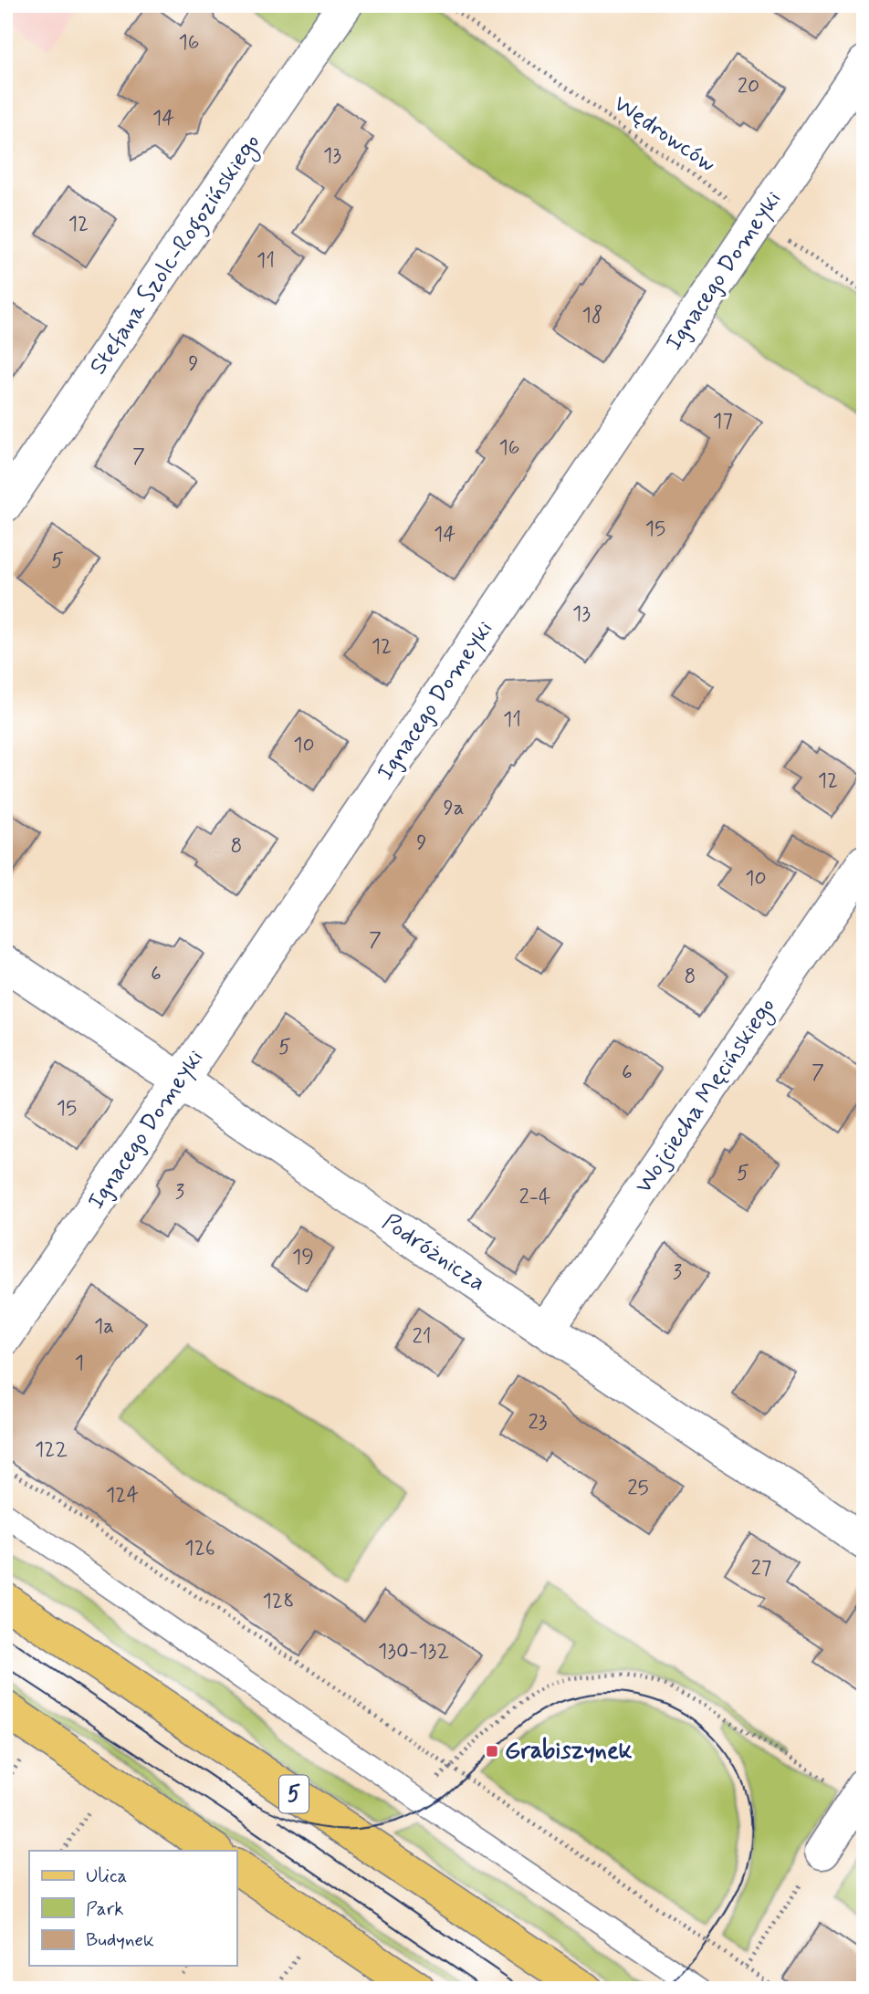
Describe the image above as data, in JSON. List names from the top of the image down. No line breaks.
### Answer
{"streets":{"main road":["5"],"street":["Stefana Szolc-Rogozińskiego","Ignacego Domeyki","Wojciecha Męcińskiego","Podróżnicza"],"path":["Wędrowców"]},"crossings":[["Wędrowców","Ignacego Domeyki"],["Ignacego Domeyki","Podróżnicza"],["Wojciecha Męcińskiego","Podróżnicza"]],"places":{"transit":["Grabiszynek"]},"house_numbers":["16","20","14","13","12","11","18","9","17","16","7","15","14","5","13","12","11","10","12","9a","9","8","10","7","6","8","5","6","7","15","5","3","2-4","19","3","1a","21","1","23","122","25","124","126","27","128","130-132"],"legend":["Ulica","Park","Budynek"]}
